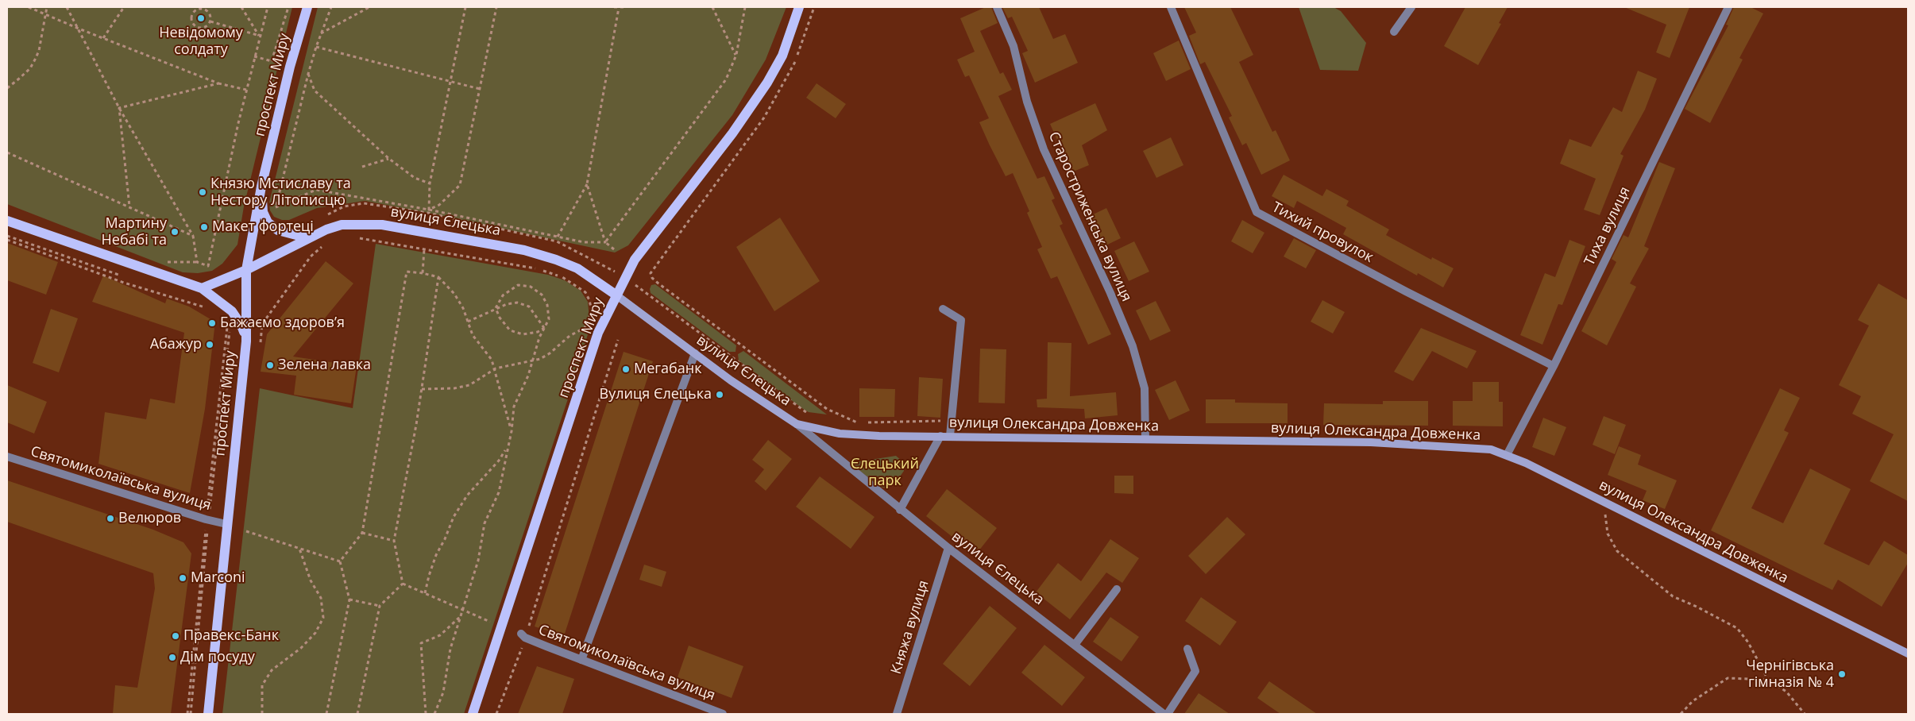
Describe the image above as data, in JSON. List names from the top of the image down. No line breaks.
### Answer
{"streets":{"main road":["проспект Миру","вулиця Єлецька","вулиця Олександра Довженка"],"street":["Старостриженська вулиця","Тиха вулиця","Тихий провулок","Святомиколаївська вулиця","Княжа вулиця"]},"crossings":[["проспект Миру","вулиця Єлецька"],["проспект Миру","Святомиколаївська вулиця"],["Старостриженська вулиця","вулиця Олександра Довженка"],["вулиця Єлецька","вулиця Олександра Довженка"],["вулиця Єлецька","Княжа вулиця"],["Тиха вулиця","Тихий провулок"],["Тиха вулиця","вулиця Олександра Довженка"]],"parks":["Єлецький парк"],"places":["Невідомому солдату","Князю Мстиславу та Нестору Літописцю","Макет фортеці","Мартину Небабі та","Бажаємо здоров’я","Абажур","Зелена лавка","Мегабанк","Вулиця Єлецька","Велюров","Marconi","Правекс-Банк","Дім посуду","Чернігівська гімназія № 4"]}
